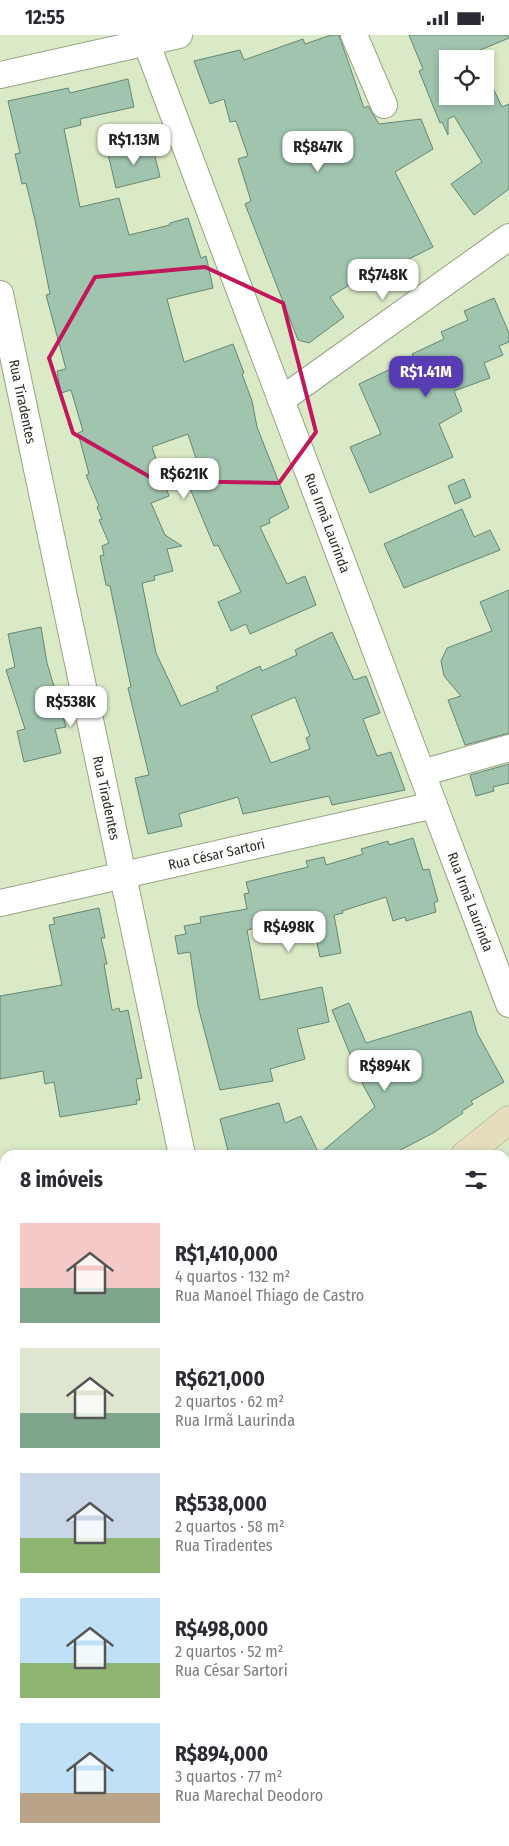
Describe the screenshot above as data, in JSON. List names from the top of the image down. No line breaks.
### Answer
{"streets":{"street":["Rua Tiradentes","Rua Irmã Laurinda","Rua César Sartori"]},"crossings":[["Rua Tiradentes","Rua César Sartori"],["Rua Irmã Laurinda","Rua César Sartori"]],"page":{"status":"12:55","price":["R$1.13M","R$847K","R$748K","R$1.41M","R$621K","R$538K","R$498K","R$894K"],"heading":"8 imóveis","list":[{"name":"R$1,410,000","note":"4 quartos · 132 m² · Rua Manoel Thiago de Castro"},{"name":"R$621,000","note":"2 quartos · 62 m² · Rua Irmã Laurinda"},{"name":"R$538,000","note":"2 quartos · 58 m² · Rua Tiradentes"},{"name":"R$498,000","note":"2 quartos · 52 m² · Rua César Sartori"},{"name":"R$894,000","note":"3 quartos · 77 m² · Rua Marechal Deodoro"}]}}
